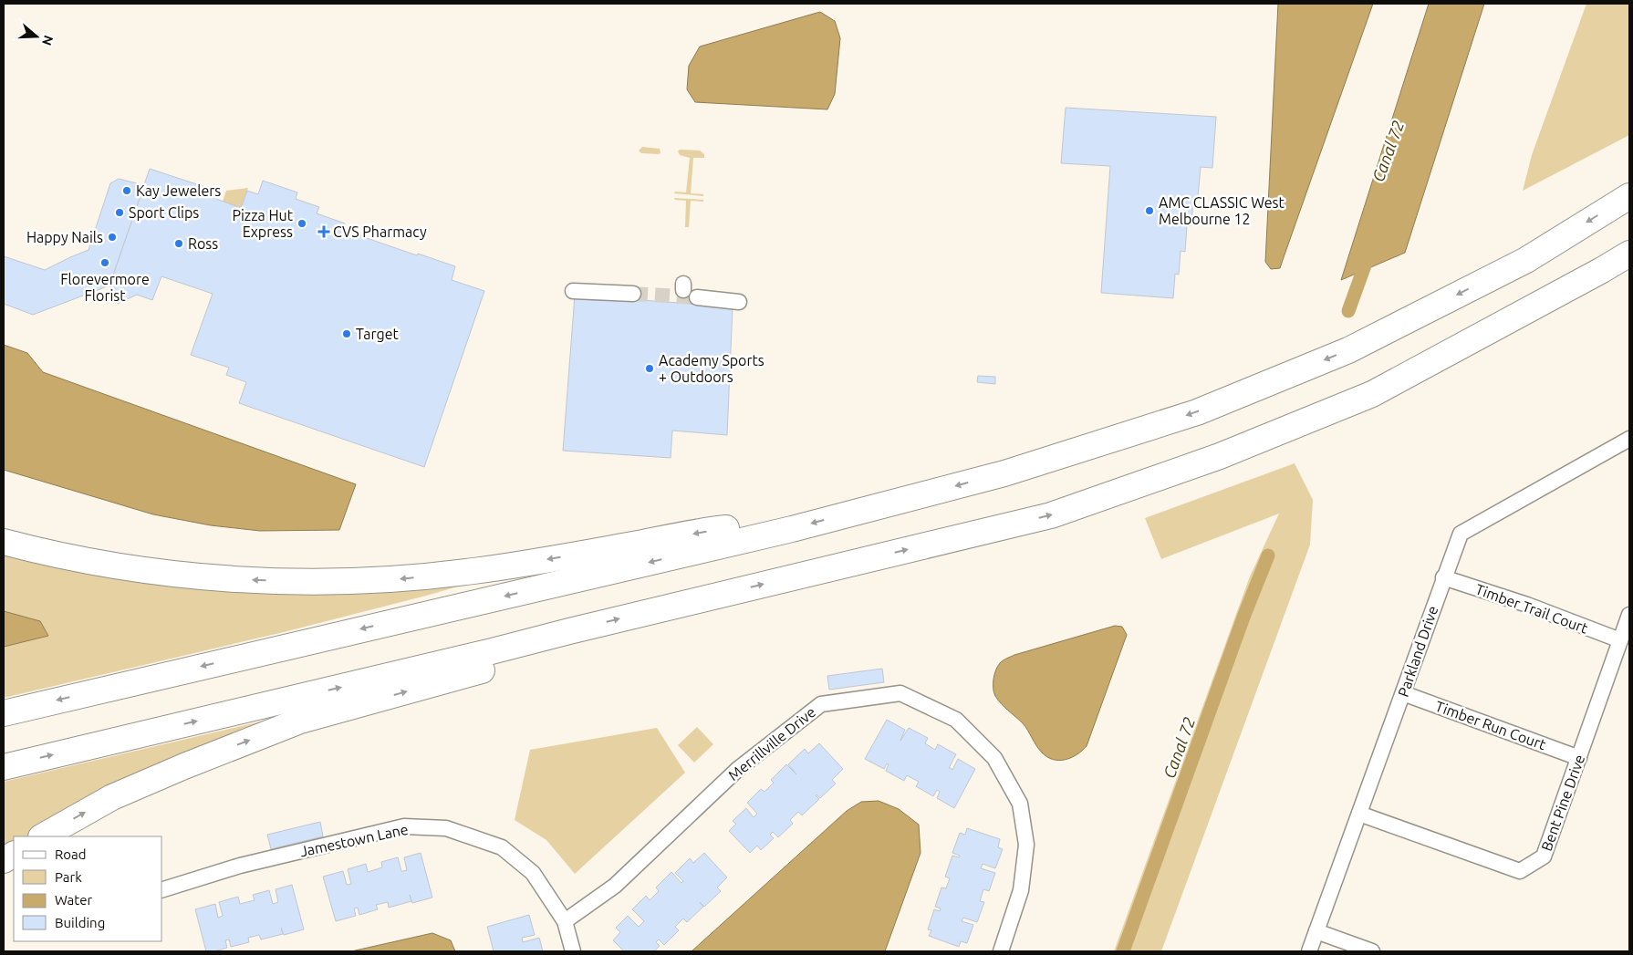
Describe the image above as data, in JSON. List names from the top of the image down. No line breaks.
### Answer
{"streets":{"street":["Timber Trail Court","Parkland Drive","Timber Run Court","Merrillville Drive","Bent Pine Drive","Jamestown Lane"]},"crossings":[["Timber Trail Court","Parkland Drive"],["Timber Trail Court","Bent Pine Drive"],["Parkland Drive","Timber Run Court"],["Parkland Drive","Bent Pine Drive"],["Timber Run Court","Bent Pine Drive"],["Merrillville Drive","Jamestown Lane"]],"water":["Canal 72"],"places":{"other":["Kay Jewelers","AMC CLASSIC West Melbourne 12","Sport Clips","Pizza Hut Express","Happy Nails","Ross","Florevermore Florist","Target","Academy Sports + Outdoors"],"health":["CVS Pharmacy"]},"legend":["Road","Park","Water","Building"],"north":"right"}
